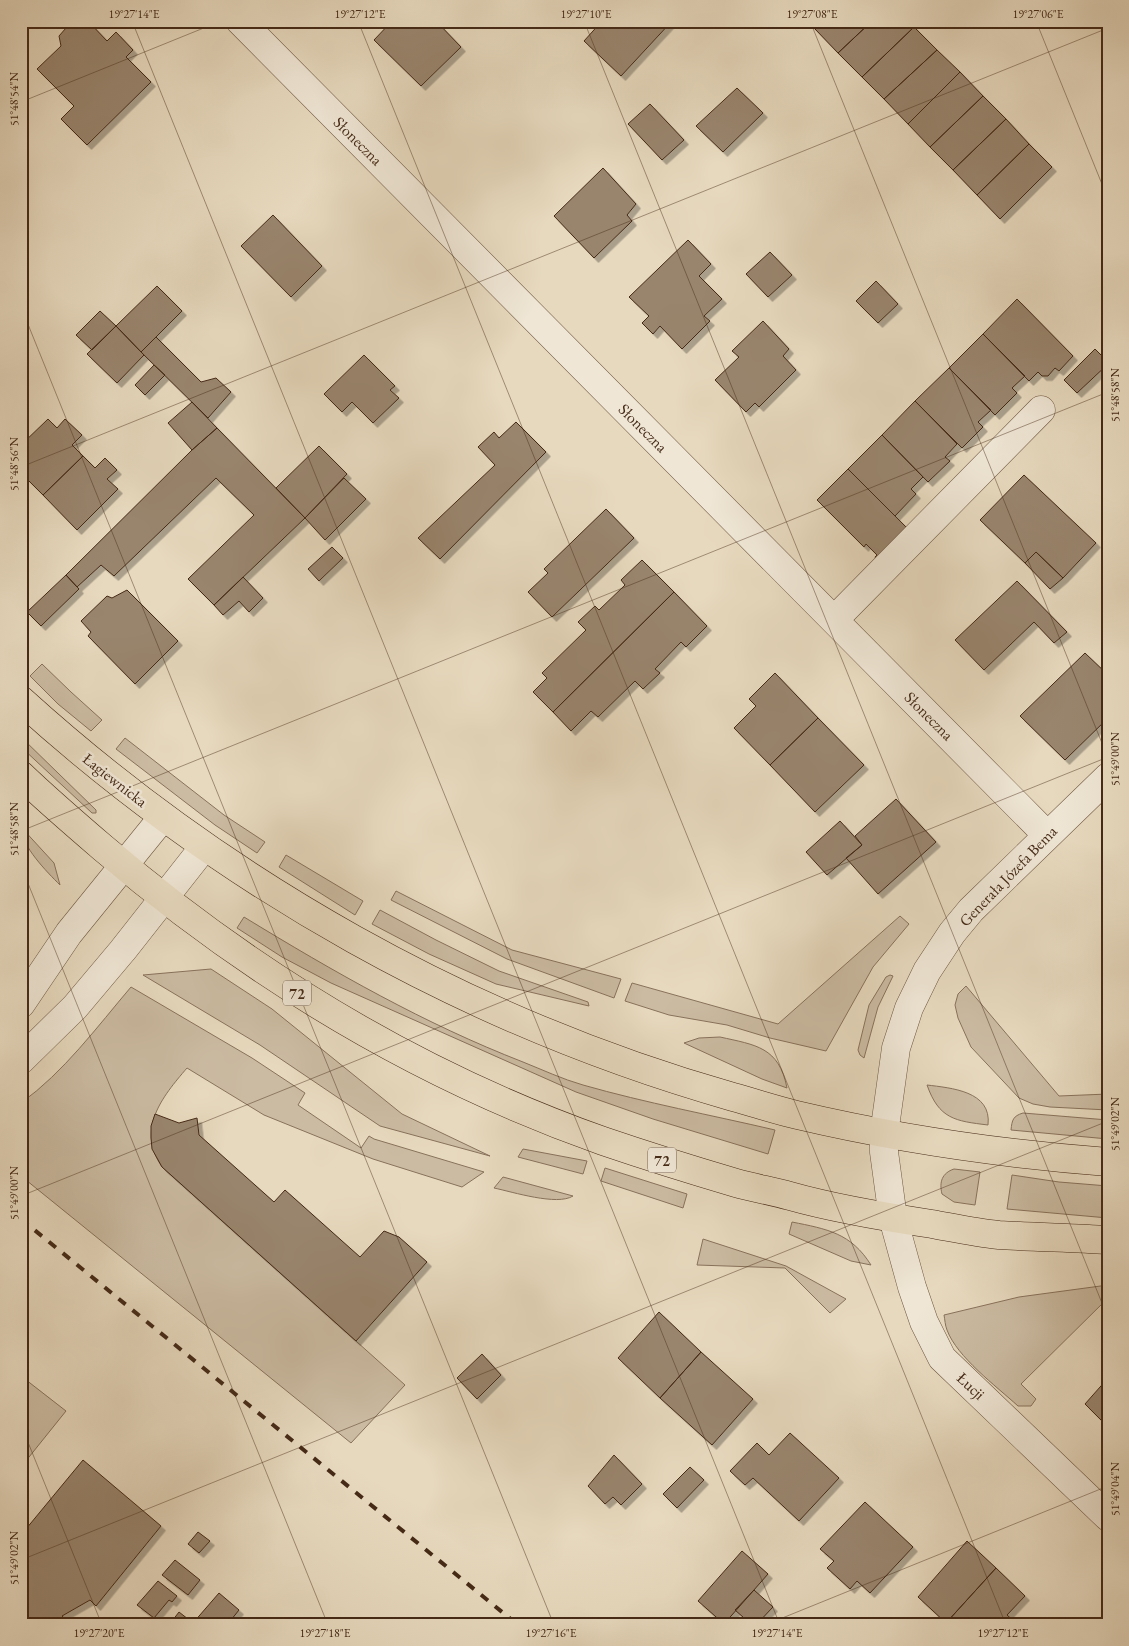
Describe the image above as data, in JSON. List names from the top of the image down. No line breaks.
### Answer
{"streets":{"main road":["Łagiewnicka","72"],"street":["Słoneczna","Generała Józefa Bema","Łucji"]},"crossings":[["Słoneczna","Generała Józefa Bema"],["Łagiewnicka","72"],["Generała Józefa Bema","72"],["Generała Józefa Bema","Łucji"],["72","Łucji"]],"coordinates":["19°27'14\"E","19°27'12\"E","19°27'10\"E","19°27'08\"E","19°27'06\"E","51°48'54\"N","51°48'58\"N","51°48'56\"N","51°49'00\"N","51°49'02\"N","51°49'04\"N","19°27'20\"E","19°27'18\"E","19°27'16\"E"]}
